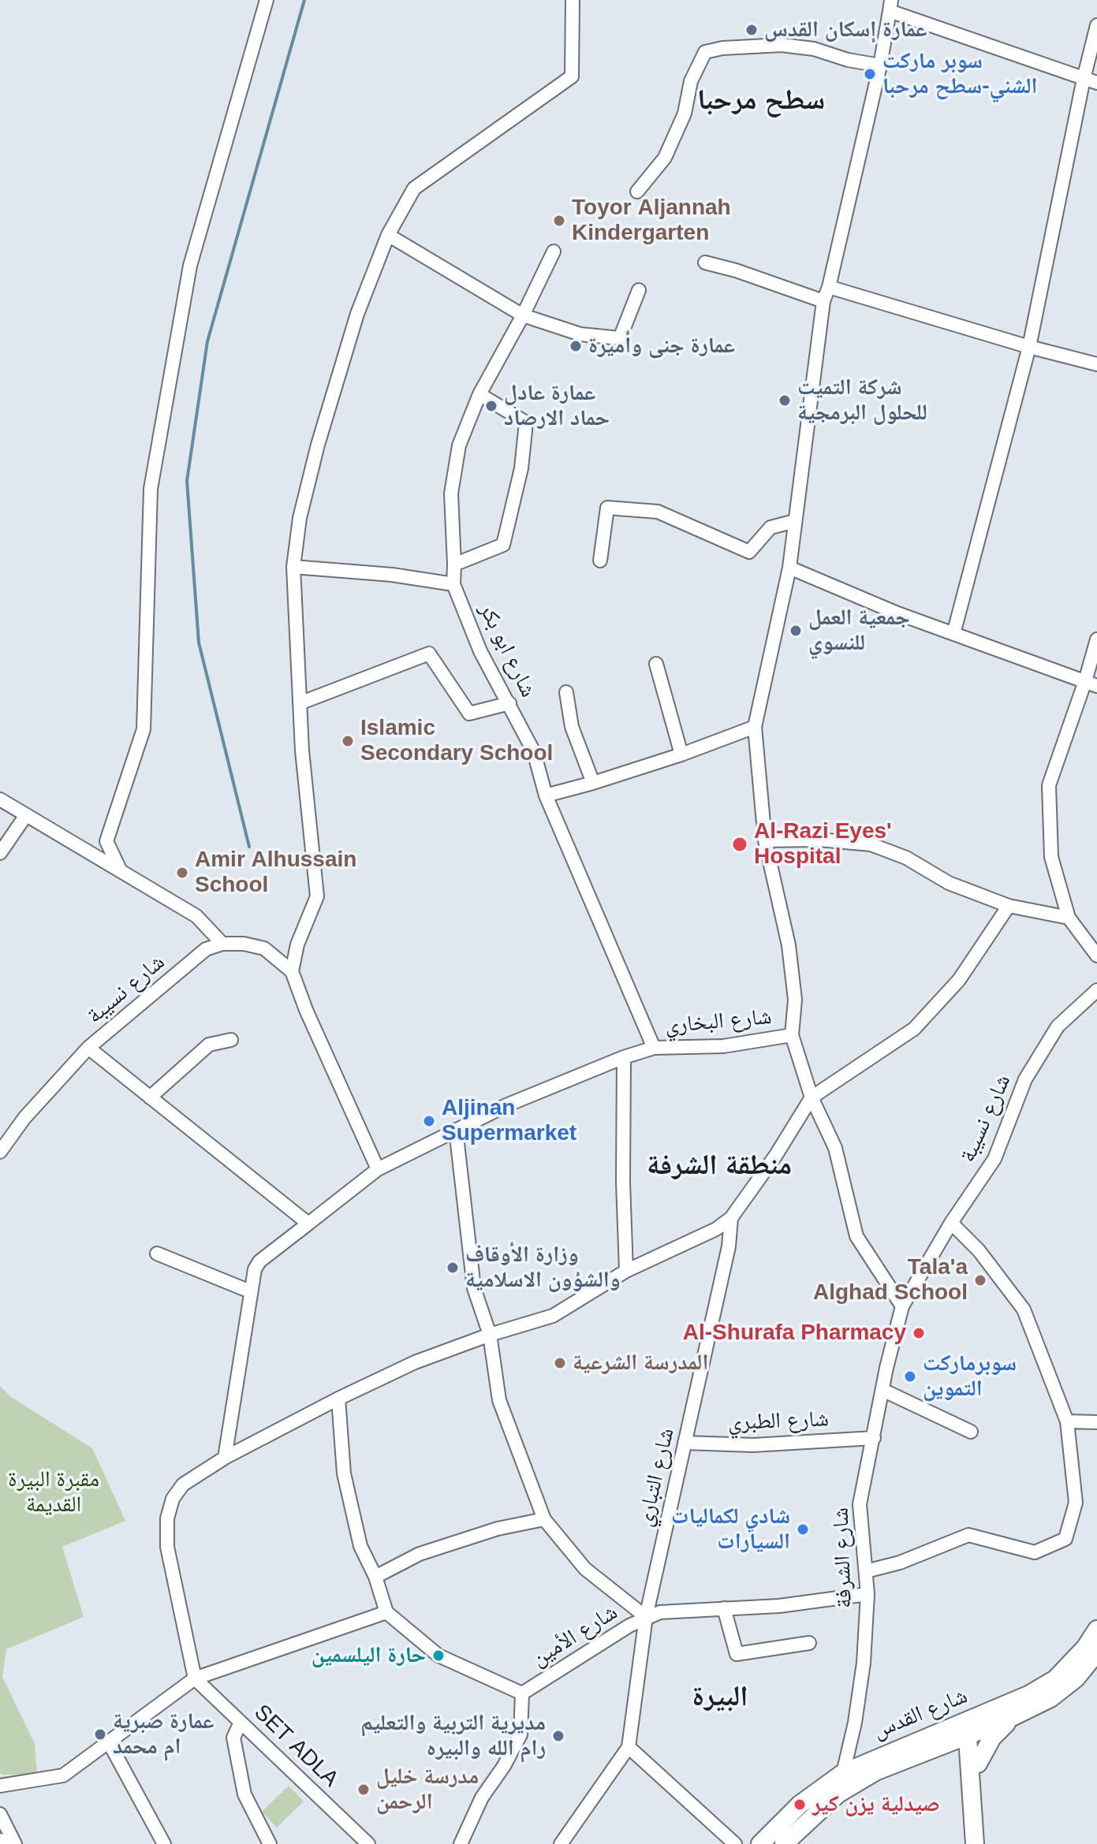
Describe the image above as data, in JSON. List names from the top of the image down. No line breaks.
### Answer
{"streets":{"main road":["شارع القدس"],"street":["شارع ابو بكر","شارع نسيبة","شارع البخاري","شارع الطبري","شارع التباري","شارع الشرفة","شارع الأمين","SET ADLA"]},"crossings":[["شارع ابو بكر","شارع البخاري"],["شارع نسيبة","شارع البخاري"],["شارع نسيبة","شارع الشرفة"],["شارع البخاري","شارع الشرفة"],["شارع الطبري","شارع التباري"],["شارع الطبري","شارع الشرفة"],["شارع التباري","شارع الأمين"],["شارع الشرفة","شارع القدس"]],"districts":["سطح مرحبا","منطقة الشرفة","البيرة"],"parks":["مقبرة البيرة القديمة"],"places":["عمارة إسكان القدس","سوبر ماركت الشني-سطح مرحبا","Toyor Aljannah Kindergarten","عمارة جنى وأميرة","شركة التميت للحلول البرمجية","عمارة عادل حماد الارصاد","جمعية العمل للنسوي","Islamic Secondary School","Al-Razi Eyes' Hospital","Amir Alhussain School","Aljinan Supermarket","وزارة الأوقاف والشؤون الاسلامية","Tala'a Alghad School","Al-Shurafa Pharmacy","المدرسة الشرعية","سوبرماركت التموين","شادي لكماليات السيارات","حارة اليلسمين","عمارة صبرية ام محمد","مديرية التربية والتعليم رام الله والبيره","مدرسة خليل الرحمن","صيدلية يزن كير"]}
